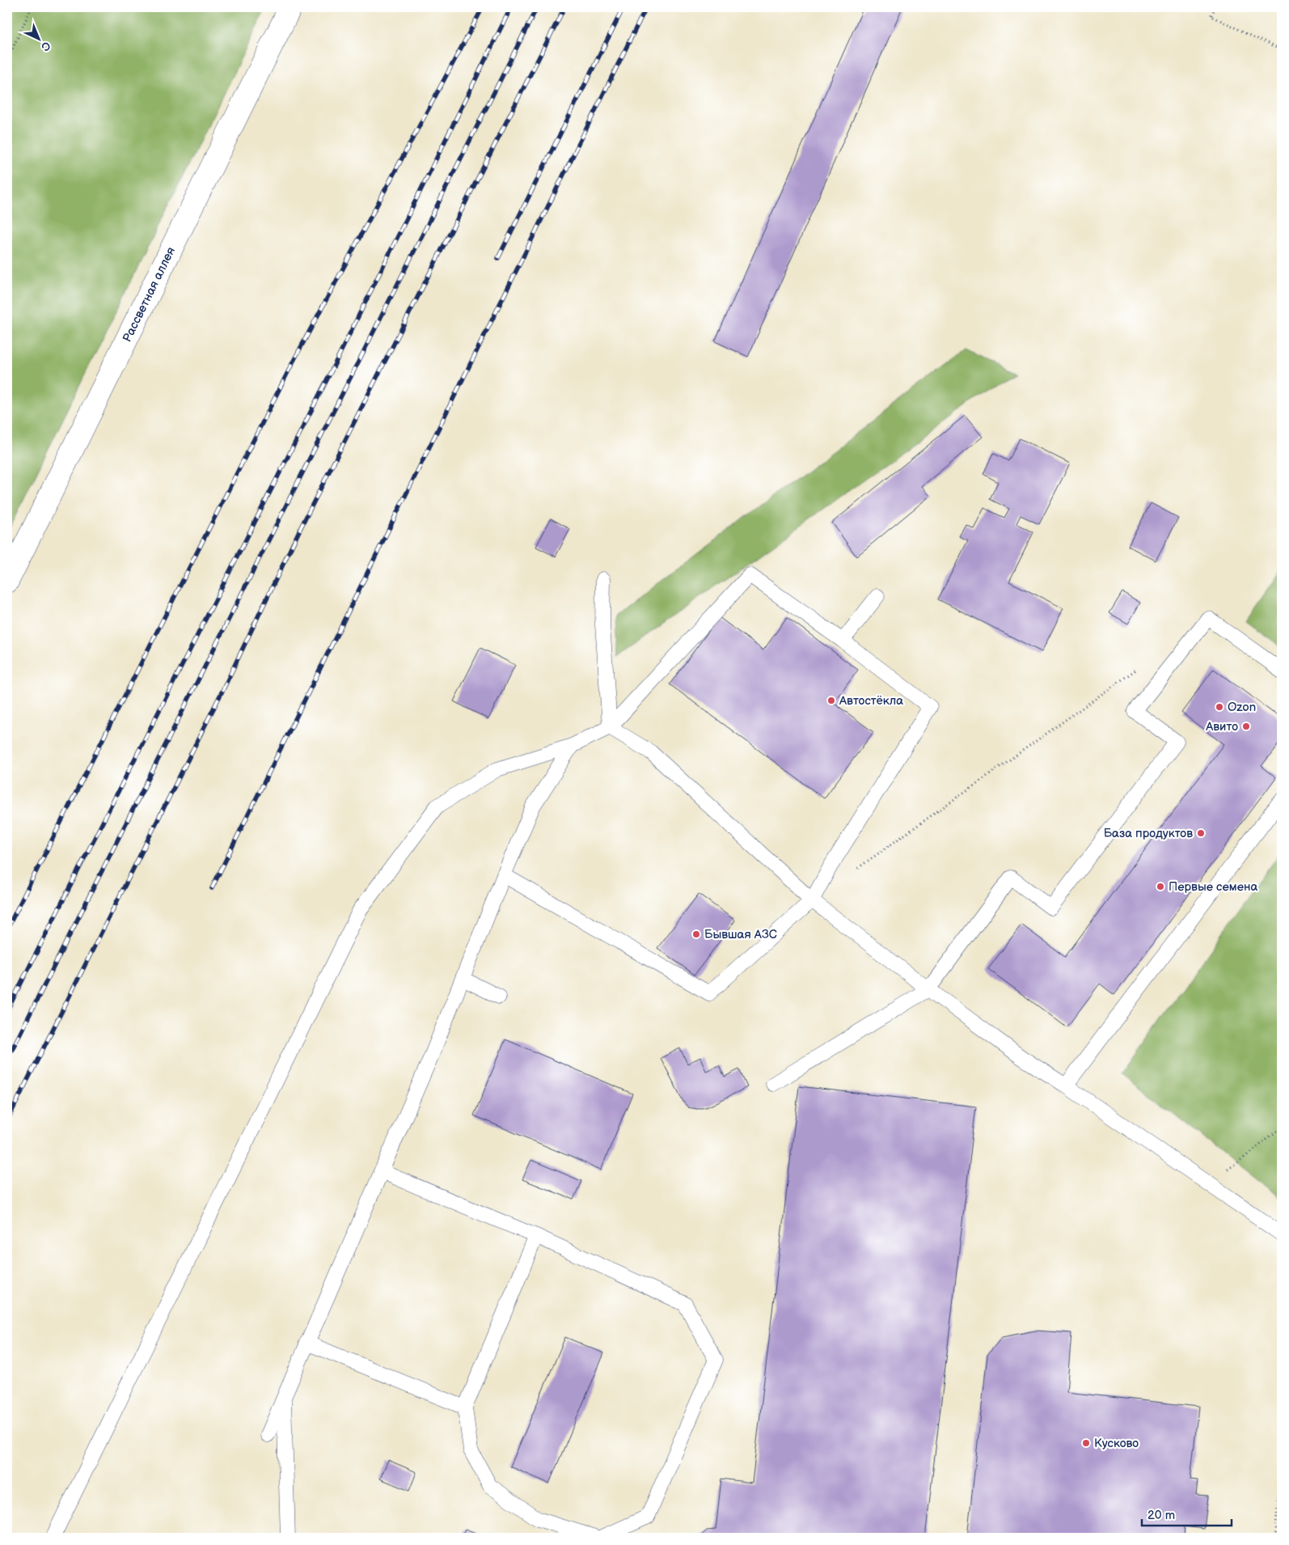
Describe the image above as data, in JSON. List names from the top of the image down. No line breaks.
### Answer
{"streets":{"street":["Рассветная аллея"]},"places":["Автостёкла","Ozon","Авито","База продуктов","Первые семена","Бывшая АЗС","Кусково"],"scale_bar":"20 m","north":"bottom right"}
